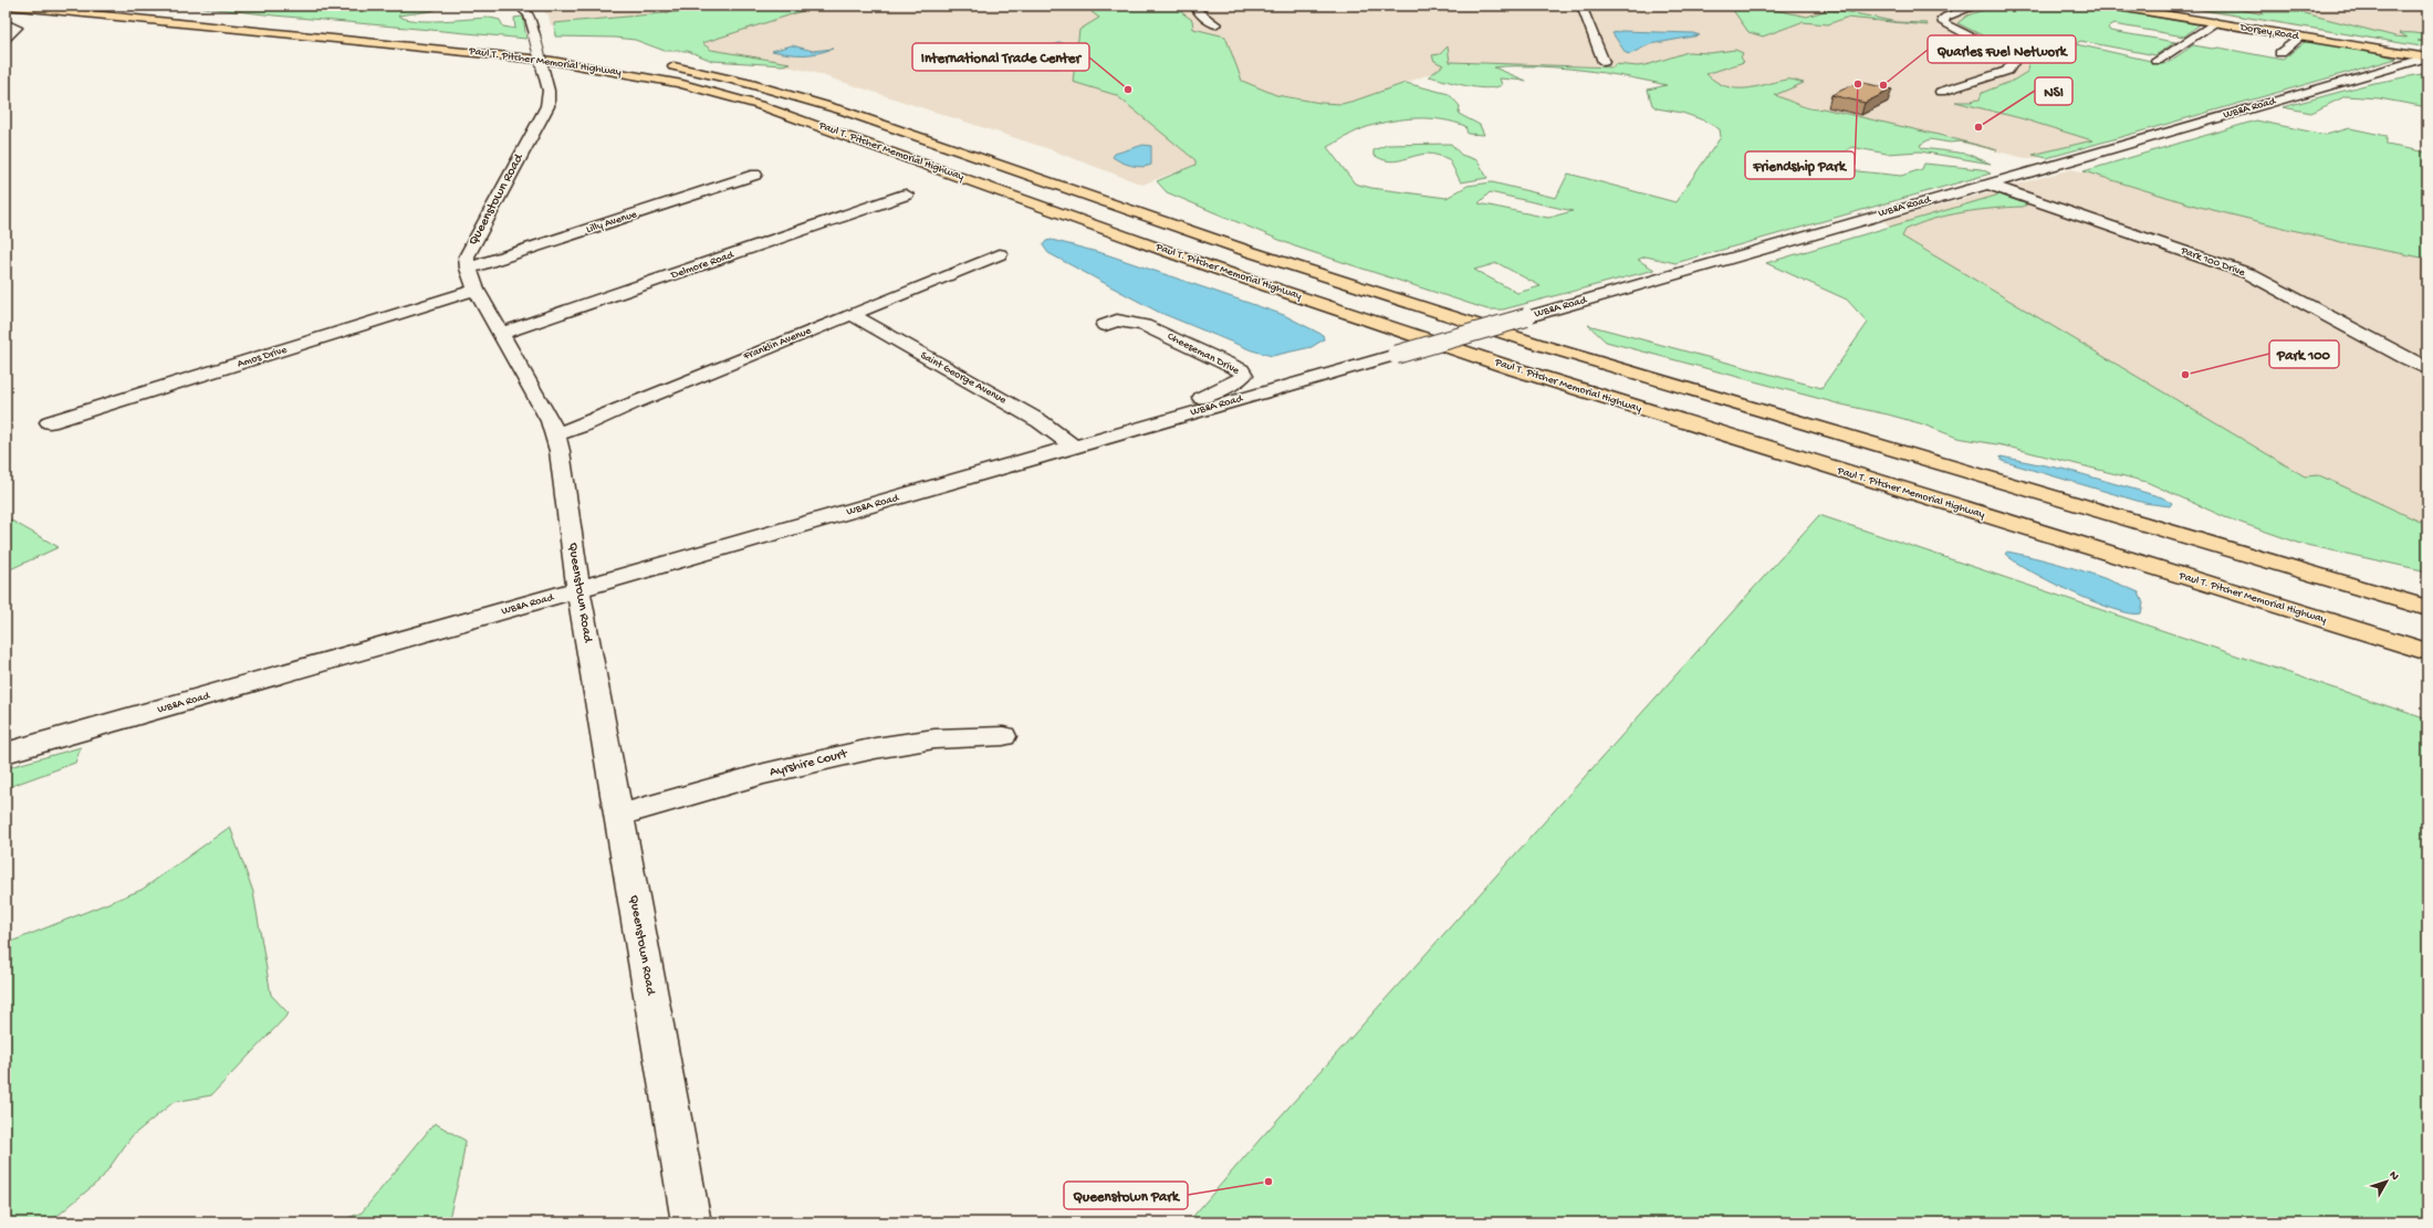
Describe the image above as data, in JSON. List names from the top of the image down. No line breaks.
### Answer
{"streets":{"main road":["Dorsey Road","Paul T. Pitcher Memorial Highway"],"street":["WB&A Road","Queenstown Road","Lilly Avenue","Park 100 Drive","Delmore Road","Franklin Avenue","Cheeseman Drive","Amos Drive","Saint George Avenue","Ayrshire Court"]},"crossings":[["Dorsey Road","WB&A Road"],["Paul T. Pitcher Memorial Highway","Queenstown Road"],["WB&A Road","Queenstown Road"],["WB&A Road","Park 100 Drive"],["WB&A Road","Cheeseman Drive"],["WB&A Road","Saint George Avenue"],["Queenstown Road","Lilly Avenue"],["Queenstown Road","Delmore Road"],["Queenstown Road","Franklin Avenue"],["Queenstown Road","Amos Drive"],["Queenstown Road","Ayrshire Court"],["Franklin Avenue","Saint George Avenue"]],"places":["Friendship Park","Quarles Fuel Network","International Trade Center","NSI","Park 100","Queenstown Park"],"north":"top right"}
